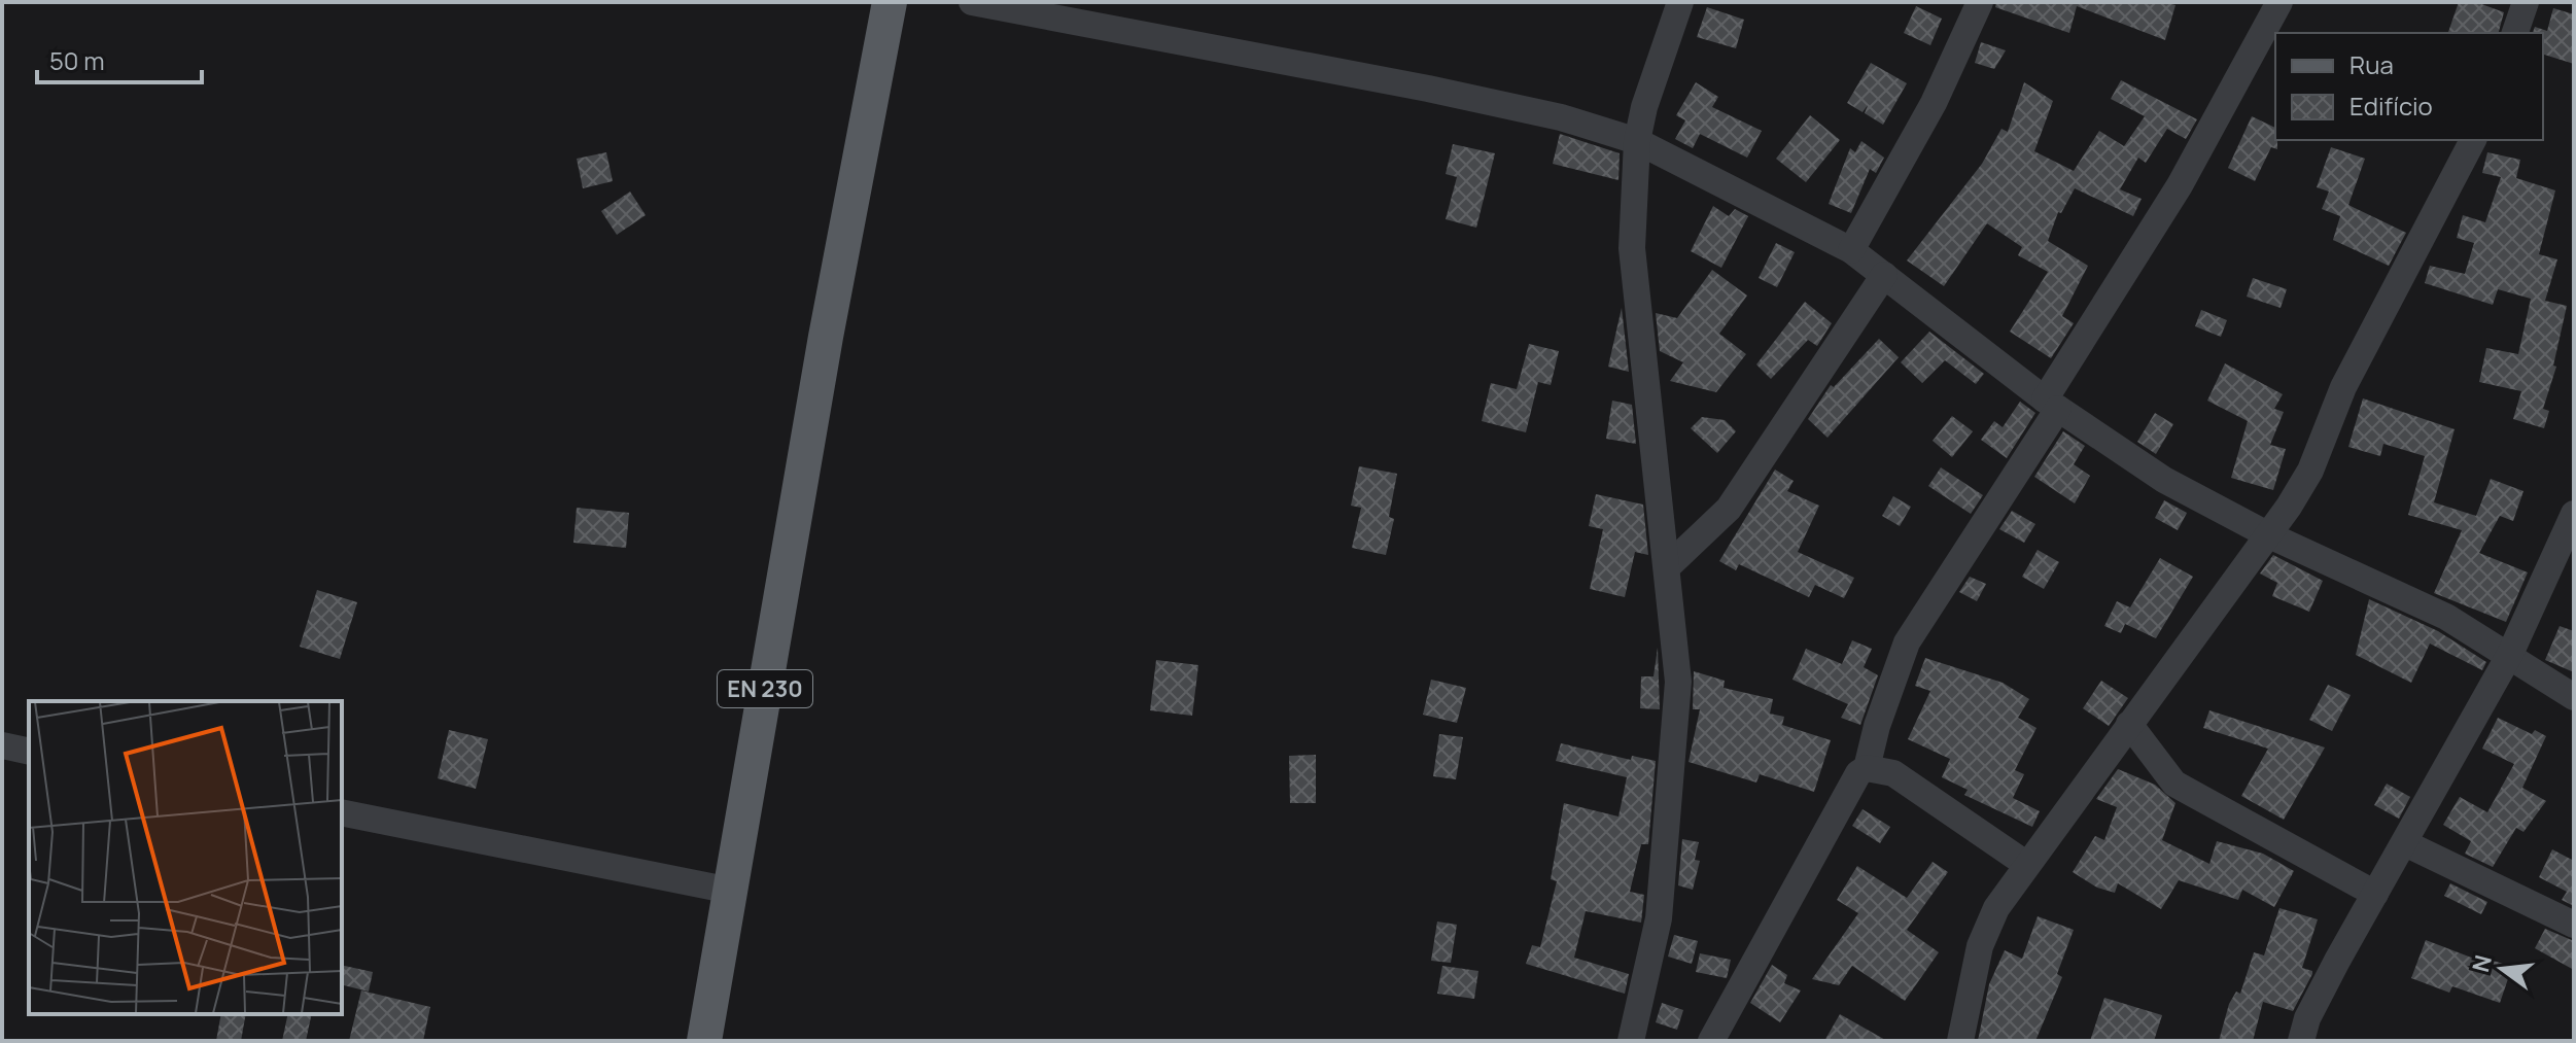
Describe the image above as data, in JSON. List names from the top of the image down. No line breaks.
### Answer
{"streets":{"main road":["EN 230"]},"legend":["Rua","Edifício"],"scale_bar":"50 m","north":"left"}
